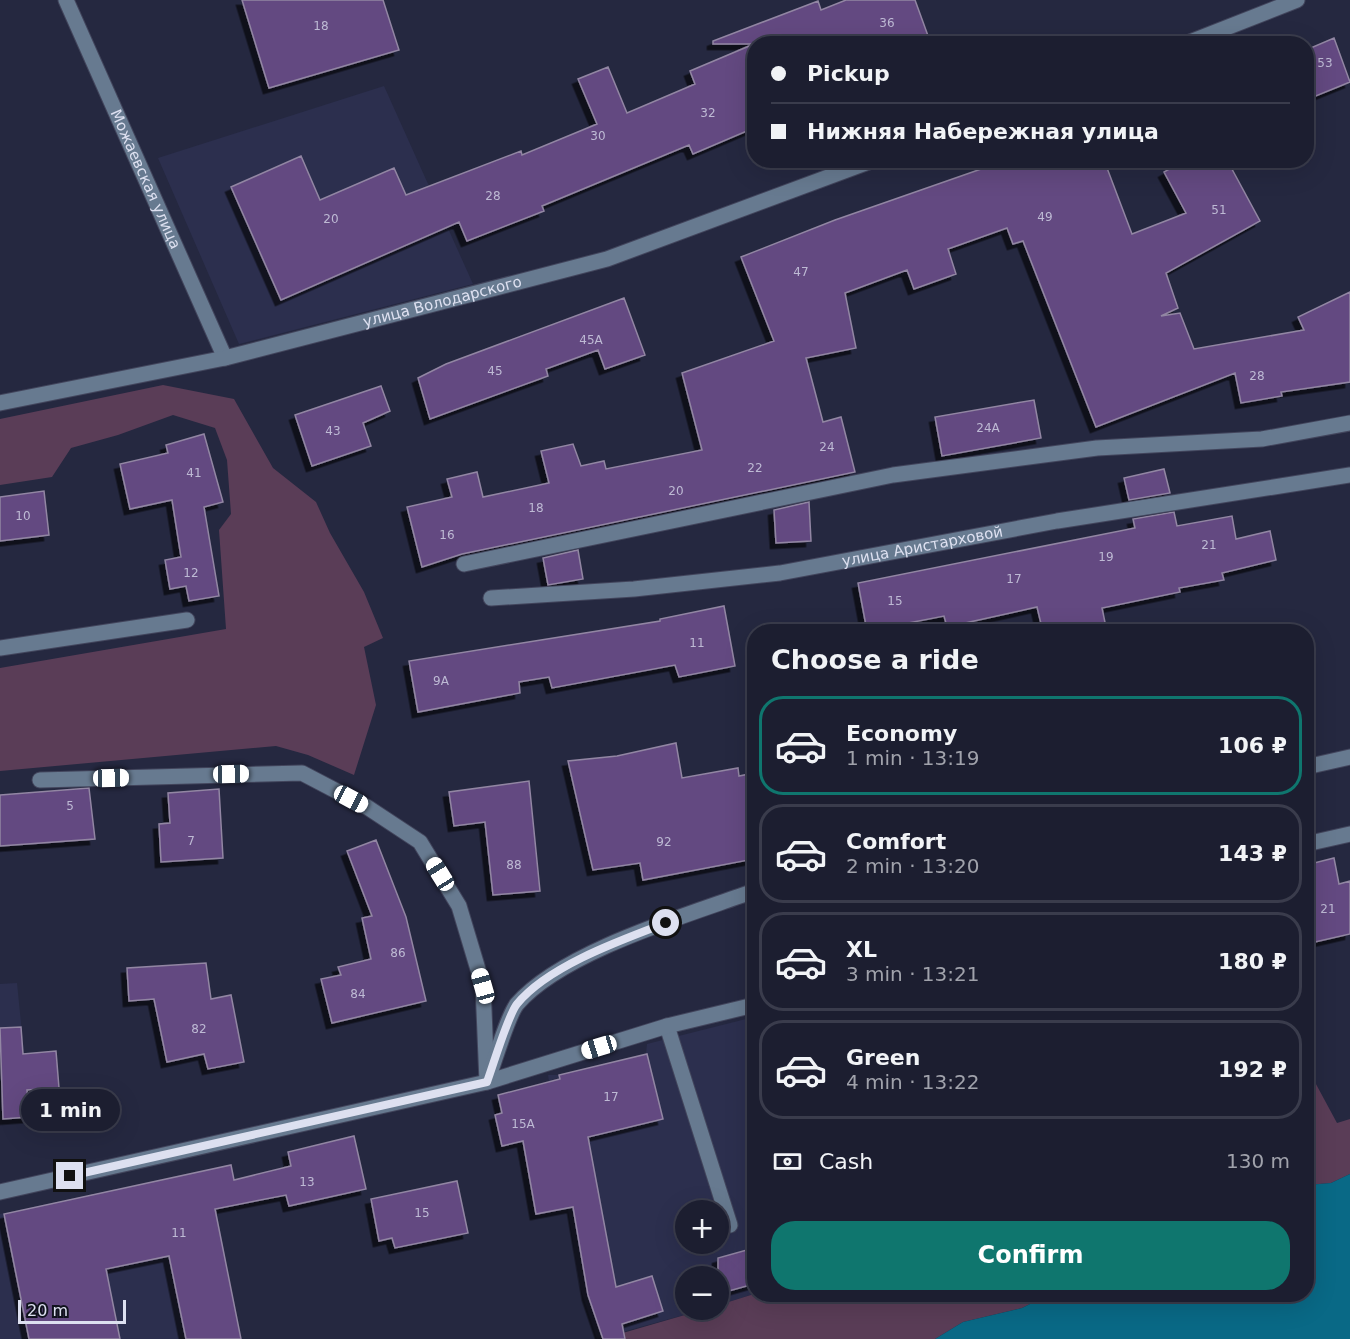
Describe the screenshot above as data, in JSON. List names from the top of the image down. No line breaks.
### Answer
{"streets":{"street":["Можаевская улица","улица Володарского","улица Аристарховой"]},"crossings":[["Можаевская улица","улица Володарского"]],"house_numbers":["36","18","53","32","30","28","51","49","20","47","45А","45","28","24А","43","24","22","41","20","18","10","16","21","19","12","17","15","11","9А","5","7","92","88","21","86","84","82","17","15А","13","15","11"],"scale_bar":"20 m","page":{"banner":["Pickup","Нижняя Набережная улица"],"heading":"Choose a ride","list":[{"name":"Economy","note":"1 min · 13:19","value":"106 ₽"},{"name":"Comfort","note":"2 min · 13:20","value":"143 ₽"},{"name":"XL","note":"3 min · 13:21","value":"180 ₽"},{"name":"Green","note":"4 min · 13:22","value":"192 ₽"}],"bubble":"1 min","pay":["Cash","130 m"],"map_buttons":["+","−"],"buttons":"Confirm","scale":"20 m"}}
